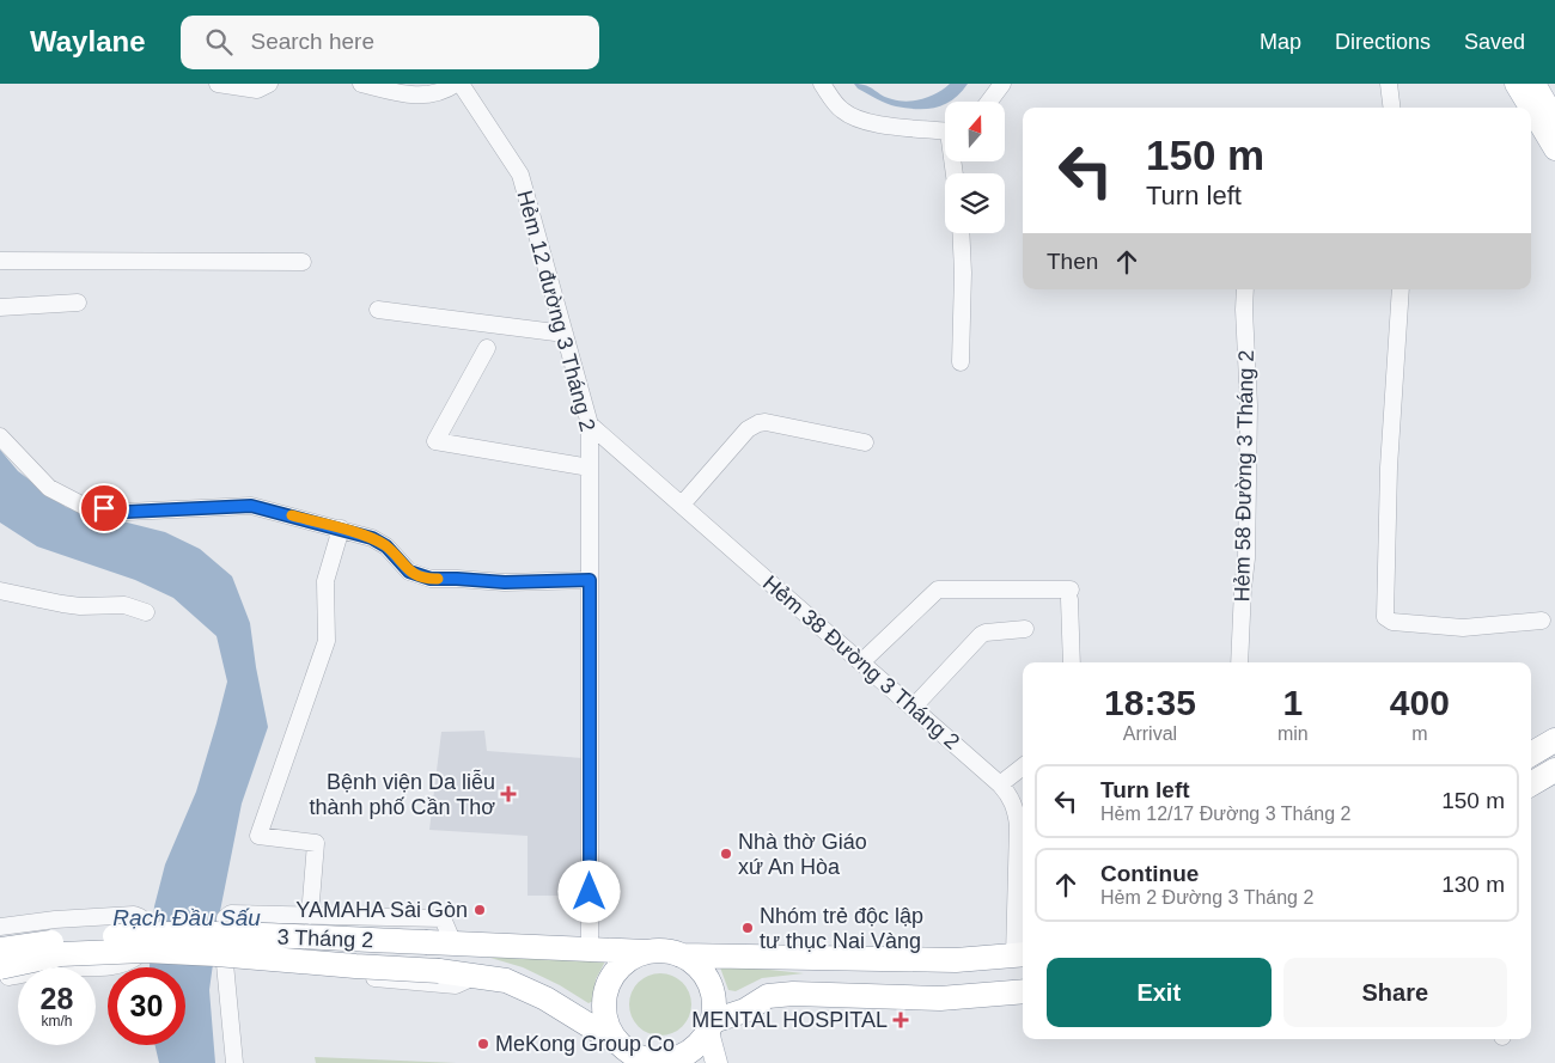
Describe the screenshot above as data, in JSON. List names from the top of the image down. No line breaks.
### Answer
{"streets":{"highway":["3 Tháng 2"],"street":["Hẻm 12 đường 3 Tháng 2","Hẻm 58 Đường 3 Tháng 2","Hẻm 38 Đường 3 Tháng 2"]},"crossings":[["Hẻm 12 đường 3 Tháng 2","Hẻm 38 Đường 3 Tháng 2"],["Hẻm 12 đường 3 Tháng 2","3 Tháng 2"]],"water":["Rạch Đầu Sấu"],"places":{"health":["Bệnh viện Da liễu thành phố Cần Thơ","MENTAL HOSPITAL"],"other":["Nhà thờ Giáo xứ An Hòa","YAMAHA Sài Gòn","Nhóm trẻ độc lập tư thục Nai Vàng","MeKong Group Co"]},"north":"top","page":{"header":"Waylane","search":"Search here","nav":["Map","Directions","Saved"],"turn":["150 m","Turn left"],"then":"Then","eta":["18:35","Arrival","1","min","400","m"],"list":[{"name":"Turn left","note":"Hẻm 12/17 Đường 3 Tháng 2","value":"150 m"},{"name":"Continue","note":"Hẻm 2 Đường 3 Tháng 2","value":"130 m"}],"buttons":["Exit","Share"],"speed":"28 km/h","limit":"30"}}
